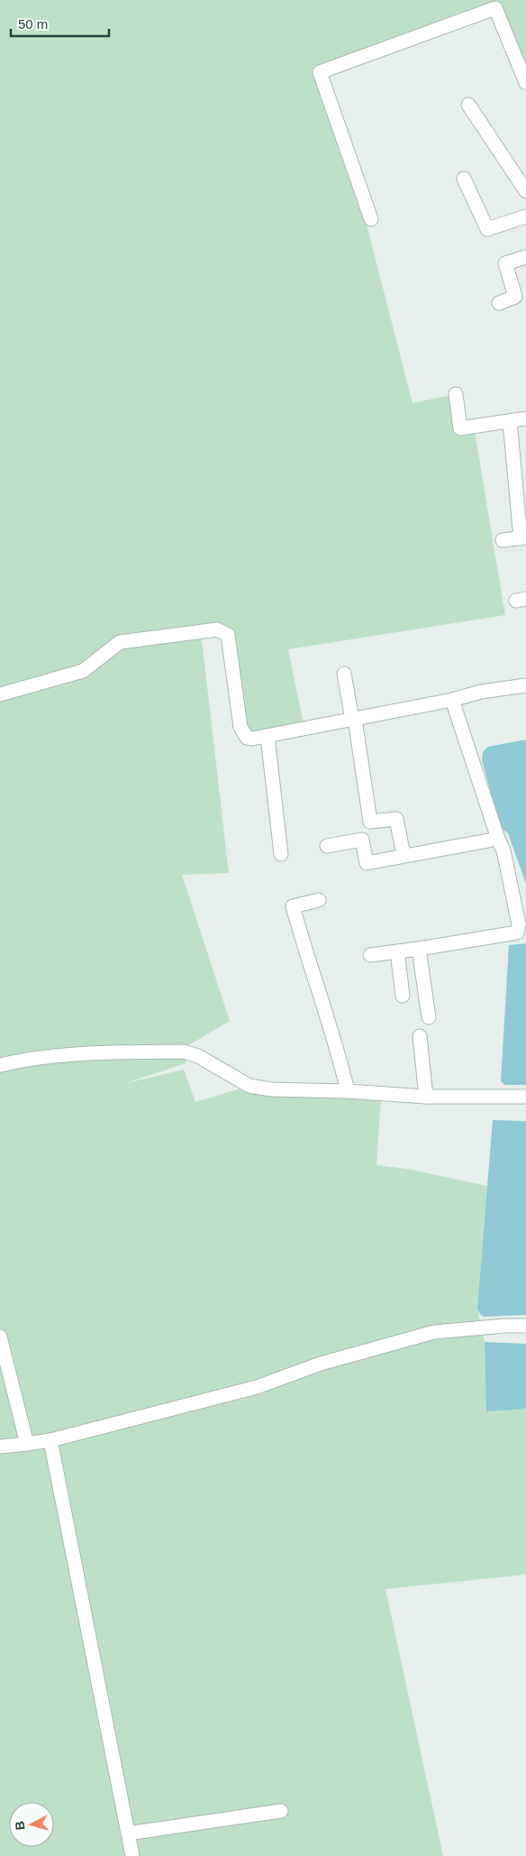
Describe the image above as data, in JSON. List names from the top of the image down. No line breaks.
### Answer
{"scale_bar":"50 m","north":"left"}
